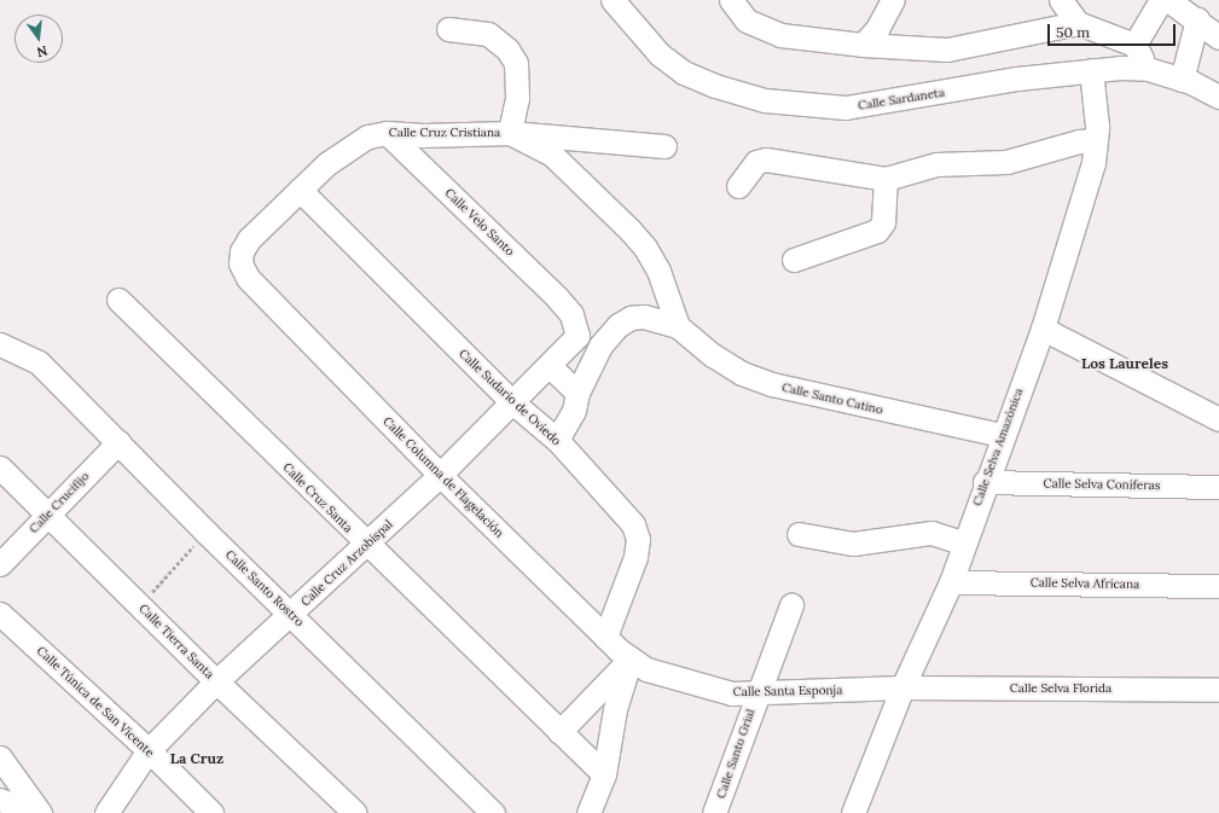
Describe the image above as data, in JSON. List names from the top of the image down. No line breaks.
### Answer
{"streets":{"street":["Calle Sardaneta","Calle Cruz Cristiana","Calle Velo Santo","Calle Sudario de Oviedo","Calle Santo Catino","Calle Selva Amazónica","Calle Columna de Flagelación","Calle Selva Coníferas","Calle Cruz Santa","Calle Crucifijo","Calle Cruz Arzobispal","Calle Selva Africana","Calle Santo Rostro","Calle Tierra Santa","Calle Selva Florida","Calle Santa Esponja","Calle Túnica de San Vicente","Calle Santo Grial"]},"crossings":[["Calle Sardaneta","Calle Selva Amazónica"],["Calle Cruz Cristiana","Calle Velo Santo"],["Calle Cruz Cristiana","Calle Sudario de Oviedo"],["Calle Cruz Cristiana","Calle Columna de Flagelación"],["Calle Velo Santo","Calle Cruz Arzobispal"],["Calle Sudario de Oviedo","Calle Columna de Flagelación"],["Calle Sudario de Oviedo","Calle Cruz Arzobispal"],["Calle Santo Catino","Calle Selva Amazónica"],["Calle Selva Amazónica","Calle Selva Coníferas"],["Calle Selva Amazónica","Calle Selva Africana"],["Calle Selva Amazónica","Calle Selva Florida"],["Calle Selva Amazónica","Calle Santa Esponja"],["Calle Columna de Flagelación","Calle Cruz Arzobispal"],["Calle Columna de Flagelación","Calle Santa Esponja"],["Calle Cruz Santa","Calle Cruz Arzobispal"],["Calle Crucifijo","Calle Santo Rostro"],["Calle Crucifijo","Calle Tierra Santa"],["Calle Cruz Arzobispal","Calle Santo Rostro"],["Calle Cruz Arzobispal","Calle Tierra Santa"],["Calle Cruz Arzobispal","Calle Túnica de San Vicente"],["Calle Selva Florida","Calle Santa Esponja"],["Calle Santa Esponja","Calle Santo Grial"]],"districts":["Los Laureles","La Cruz"],"scale_bar":"50 m","north":"bottom"}
